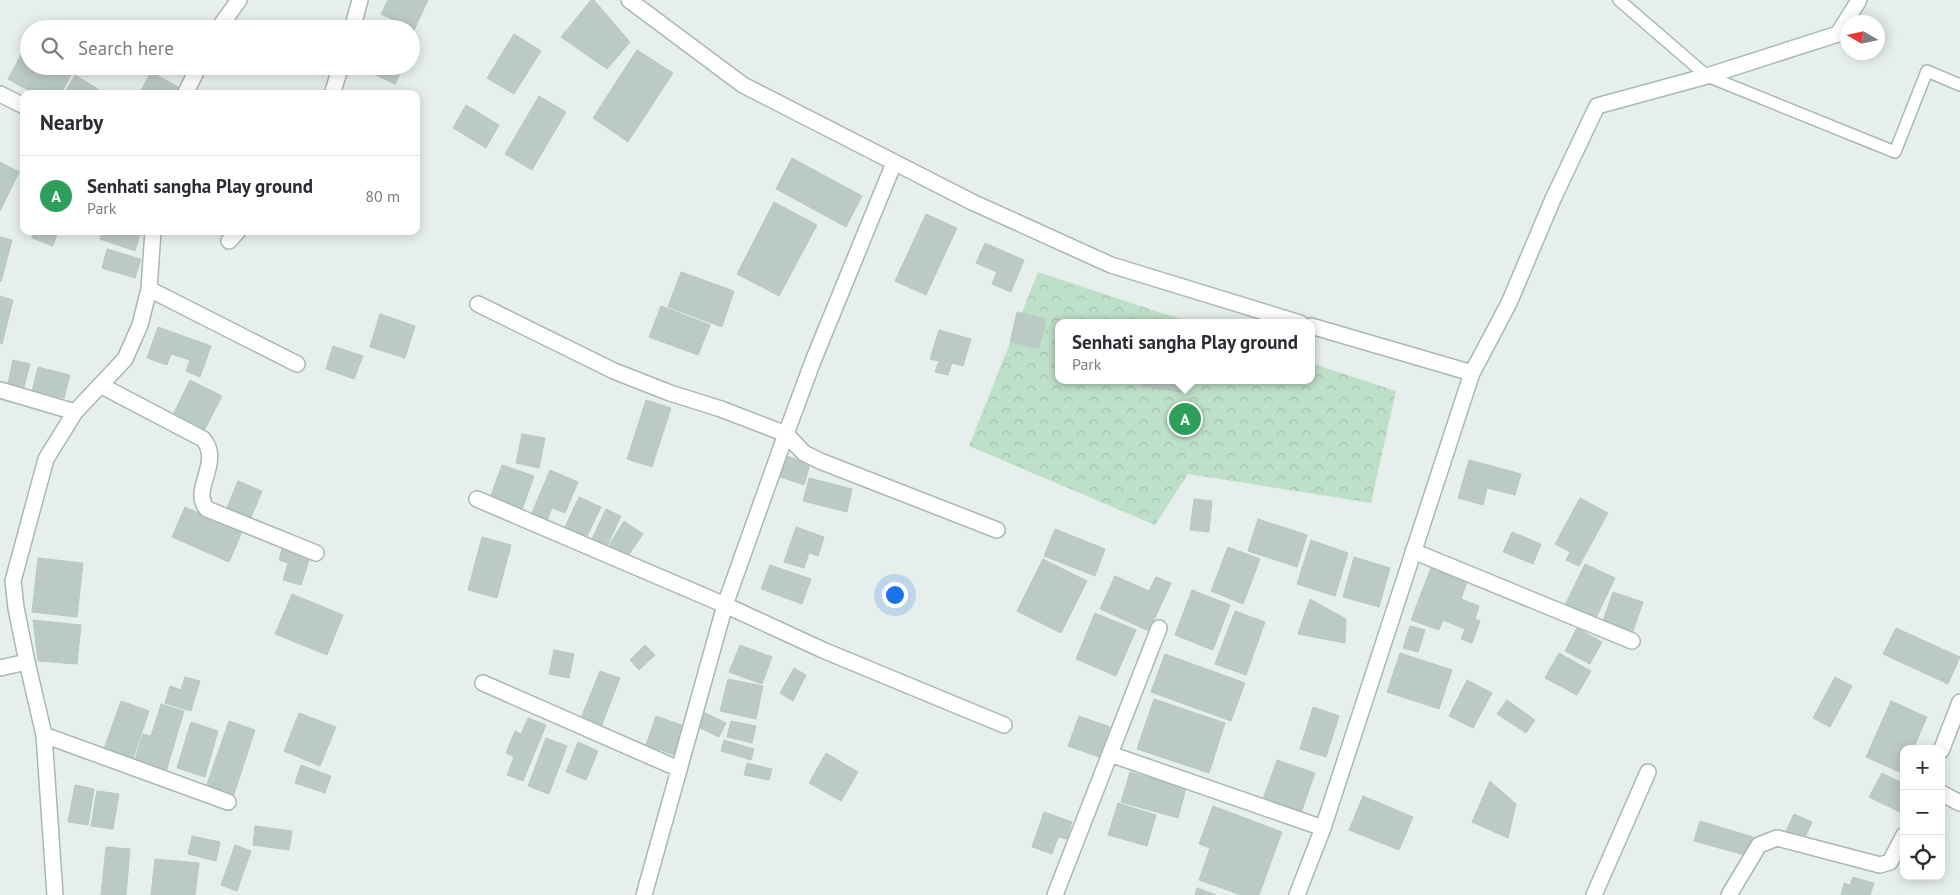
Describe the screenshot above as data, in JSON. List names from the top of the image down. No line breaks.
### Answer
{"north":"left","page":{"search":"Search here","heading":"Nearby","list":[{"mark":"A","name":"Senhati sangha Play ground","note":"Park","value":"80 m"}],"popup":["Senhati sangha Play ground","Park"],"pins":"A","map_buttons":["+","−"]}}
